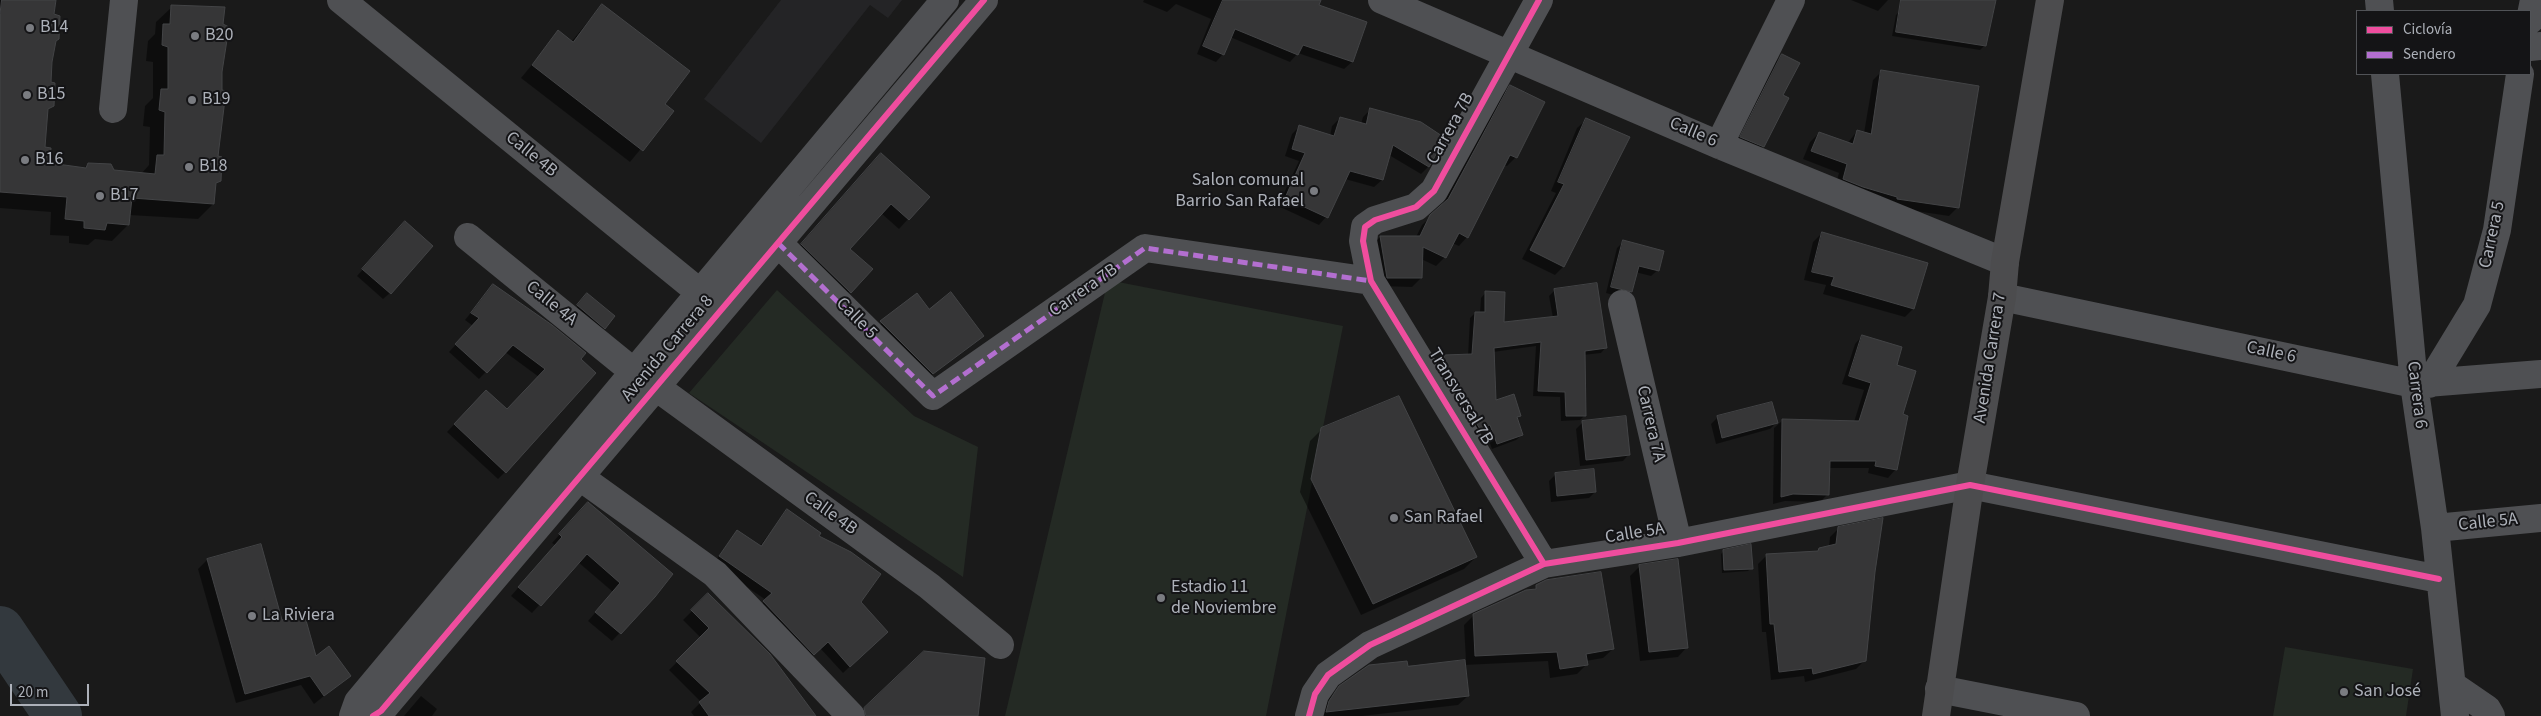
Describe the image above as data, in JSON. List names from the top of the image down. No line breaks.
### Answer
{"streets":{"main road":["Avenida Carrera 7"],"street":["Carrera 7B","Calle 6","Calle 4B","Carrera 5","Calle 4A","Calle 5","Avenida Carrera 8","Carrera 6","Transversal 7B","Carrera 7A","Calle 5A"]},"crossings":[["Carrera 7B","Calle 6"],["Carrera 7B","Calle 5"],["Carrera 7B","Transversal 7B"],["Calle 6","Carrera 5"],["Calle 6","Avenida Carrera 7"],["Calle 6","Carrera 6"],["Calle 4B","Calle 4A"],["Calle 4B","Avenida Carrera 8"],["Carrera 5","Carrera 6"],["Calle 4A","Avenida Carrera 8"],["Calle 5","Avenida Carrera 8"],["Avenida Carrera 7","Calle 5A"],["Carrera 6","Calle 5A"],["Transversal 7B","Calle 5A"],["Carrera 7A","Calle 5A"]],"places":["B14","B20","B15","B19","B16","B18","Salon comunal Barrio San Rafael","B17","San Rafael","Estadio 11 de Noviembre","La Riviera","San José"],"legend":["Ciclovía","Sendero"],"scale_bar":"20 m"}
